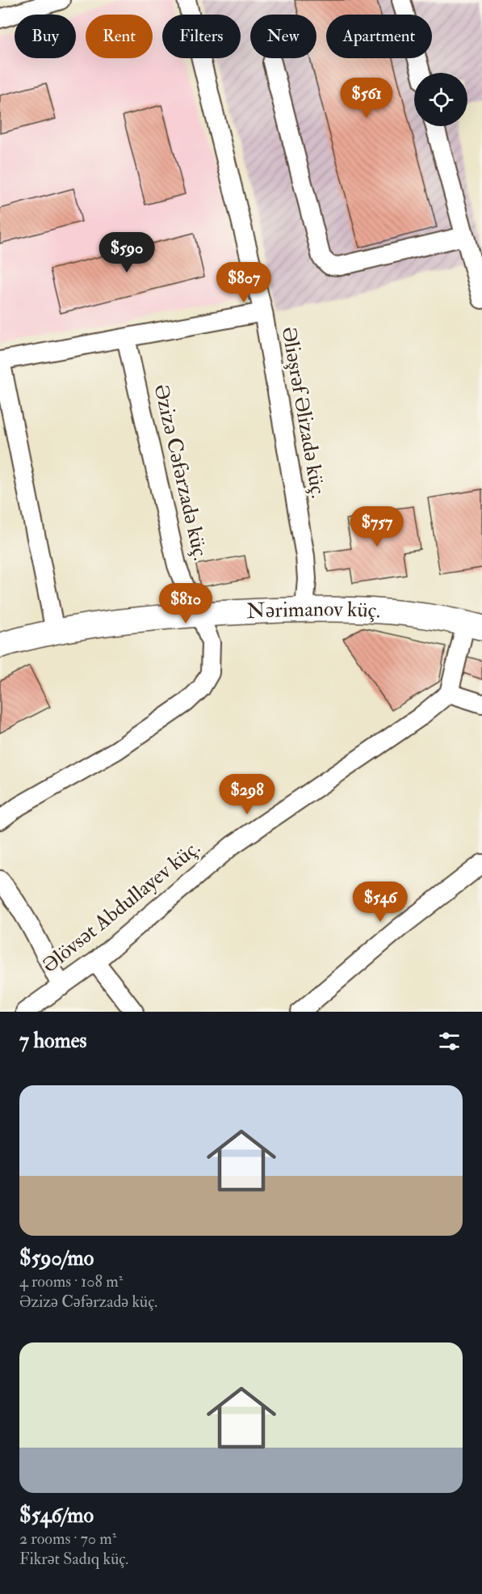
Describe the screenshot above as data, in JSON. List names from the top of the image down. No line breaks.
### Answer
{"streets":{"main road":["Nərimanov küç."],"street":["Əliəşrəf Əlizadə küç.","Əzizə Cəfərzadə küç.","Əlövsət Abdullayev küç."]},"crossings":[["Əliəşrəf Əlizadə küç.","Nərimanov küç."],["Əzizə Cəfərzadə küç.","Nərimanov küç."]],"page":{"chip":["Buy","Rent","Filters","New","Apartment"],"price":["$561","$590","$807","$757","$810","$298","$546"],"heading":"7 homes","list":[{"name":"$590/mo","note":"4 rooms · 108 m² · Əzizə Cəfərzadə küç."},{"name":"$546/mo","note":"2 rooms · 70 m² · Fikrət Sadıq küç."}]}}
